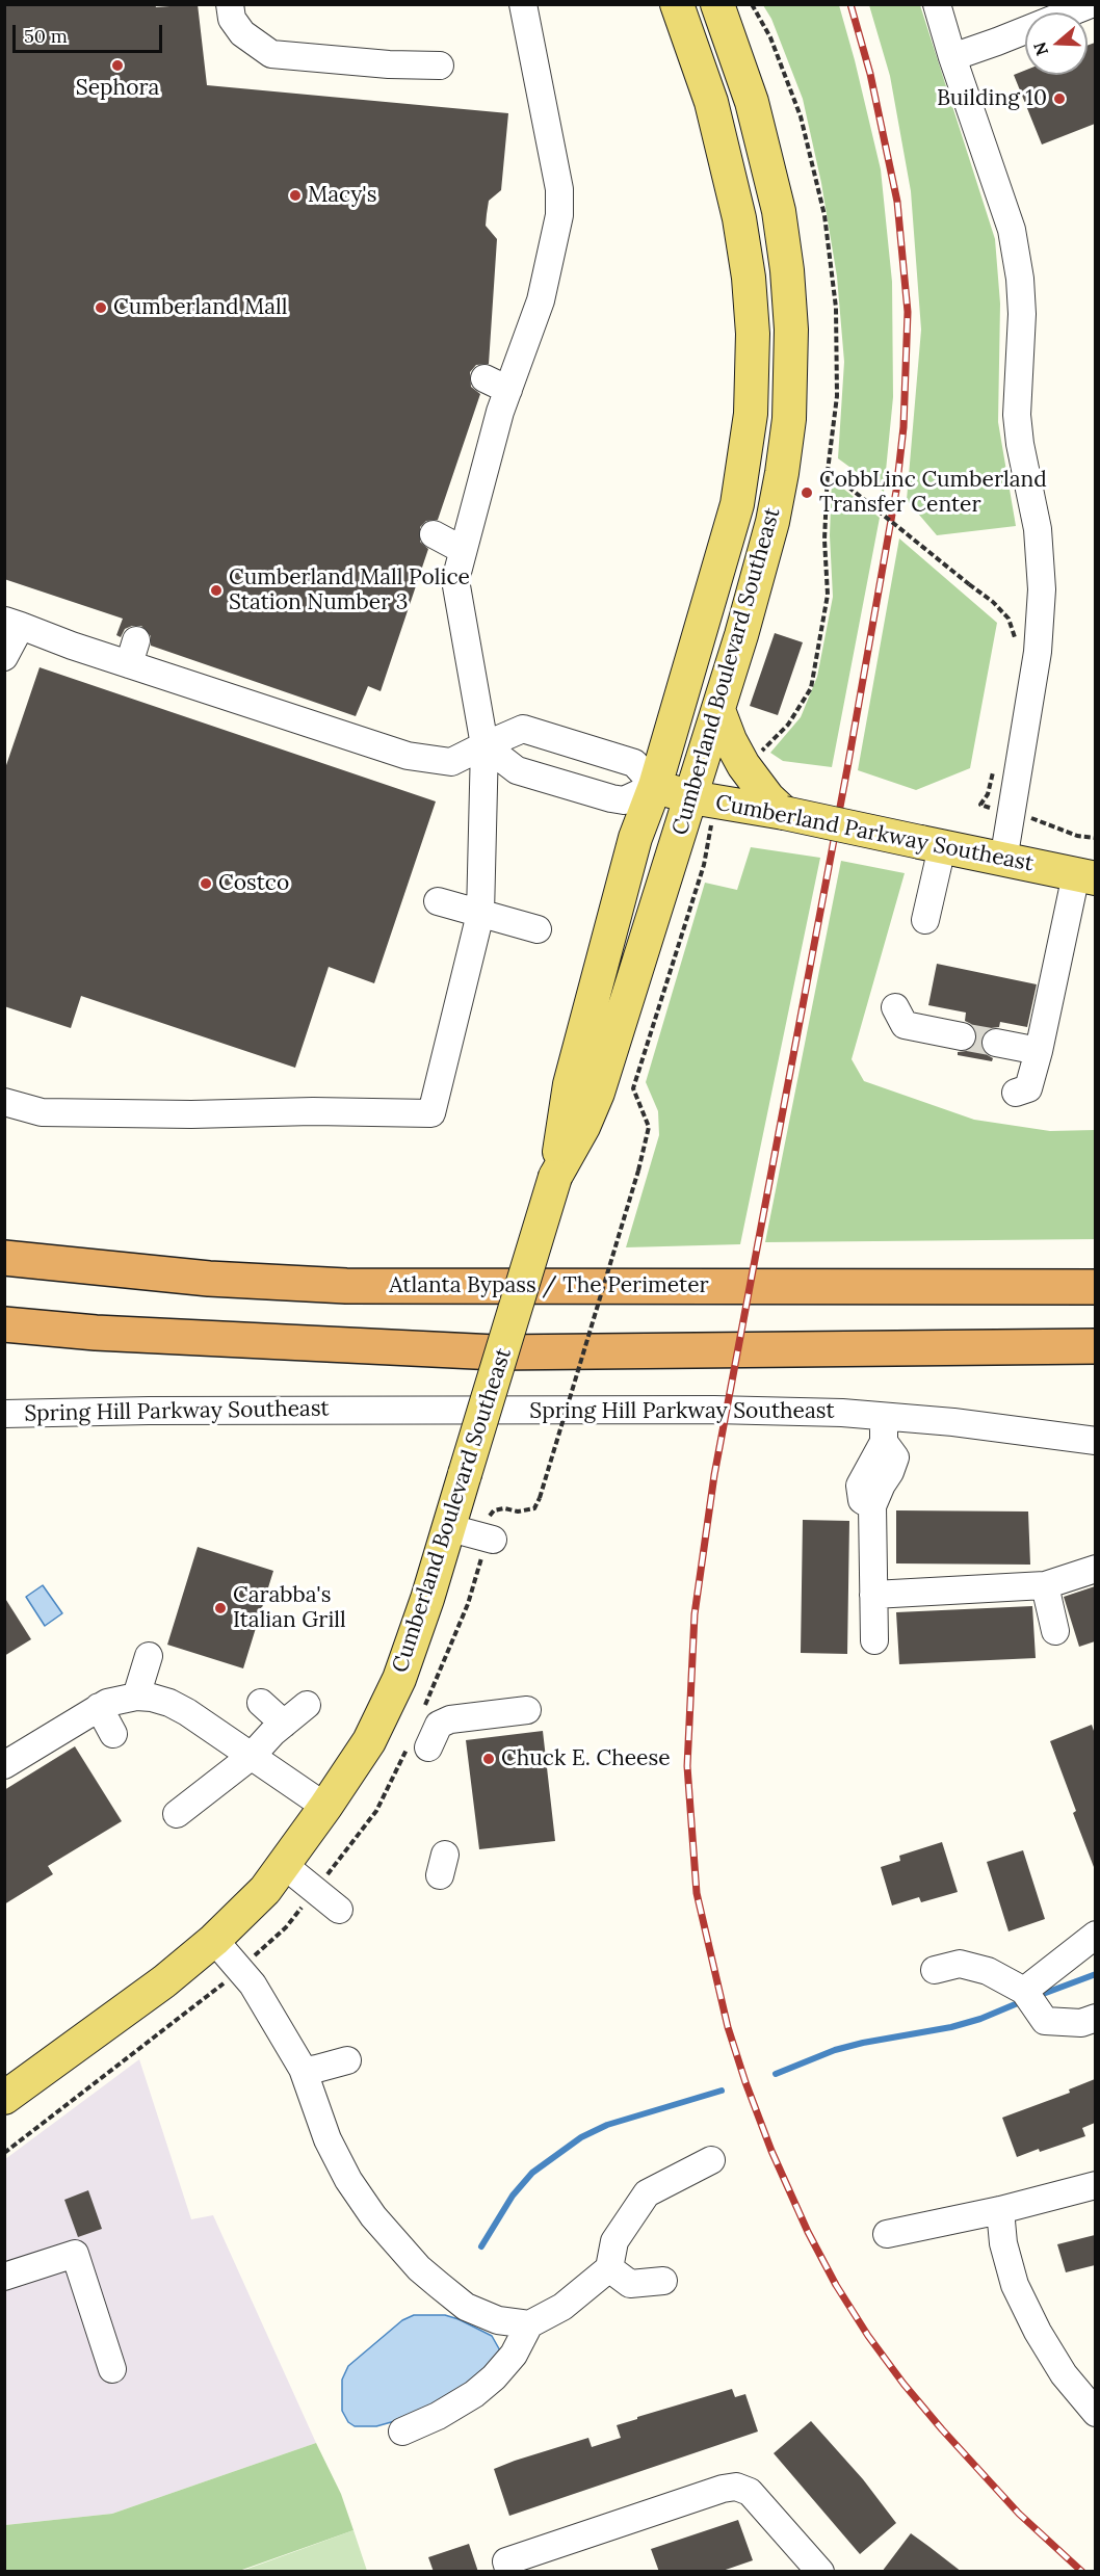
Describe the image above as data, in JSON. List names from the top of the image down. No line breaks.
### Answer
{"streets":{"highway":["Atlanta Bypass / The Perimeter"],"main road":["Cumberland Boulevard Southeast","Cumberland Parkway Southeast"],"street":["Spring Hill Parkway Southeast"]},"crossings":[["Cumberland Boulevard Southeast","Cumberland Parkway Southeast"]],"places":["Sephora","Building 10","Macy's","Cumberland Mall","CobbLinc Cumberland Transfer Center","Cumberland Mall Police Station Number 3","Costco","Carabba's Italian Grill","Chuck E. Cheese"],"scale_bar":"50 m","north":"left"}
